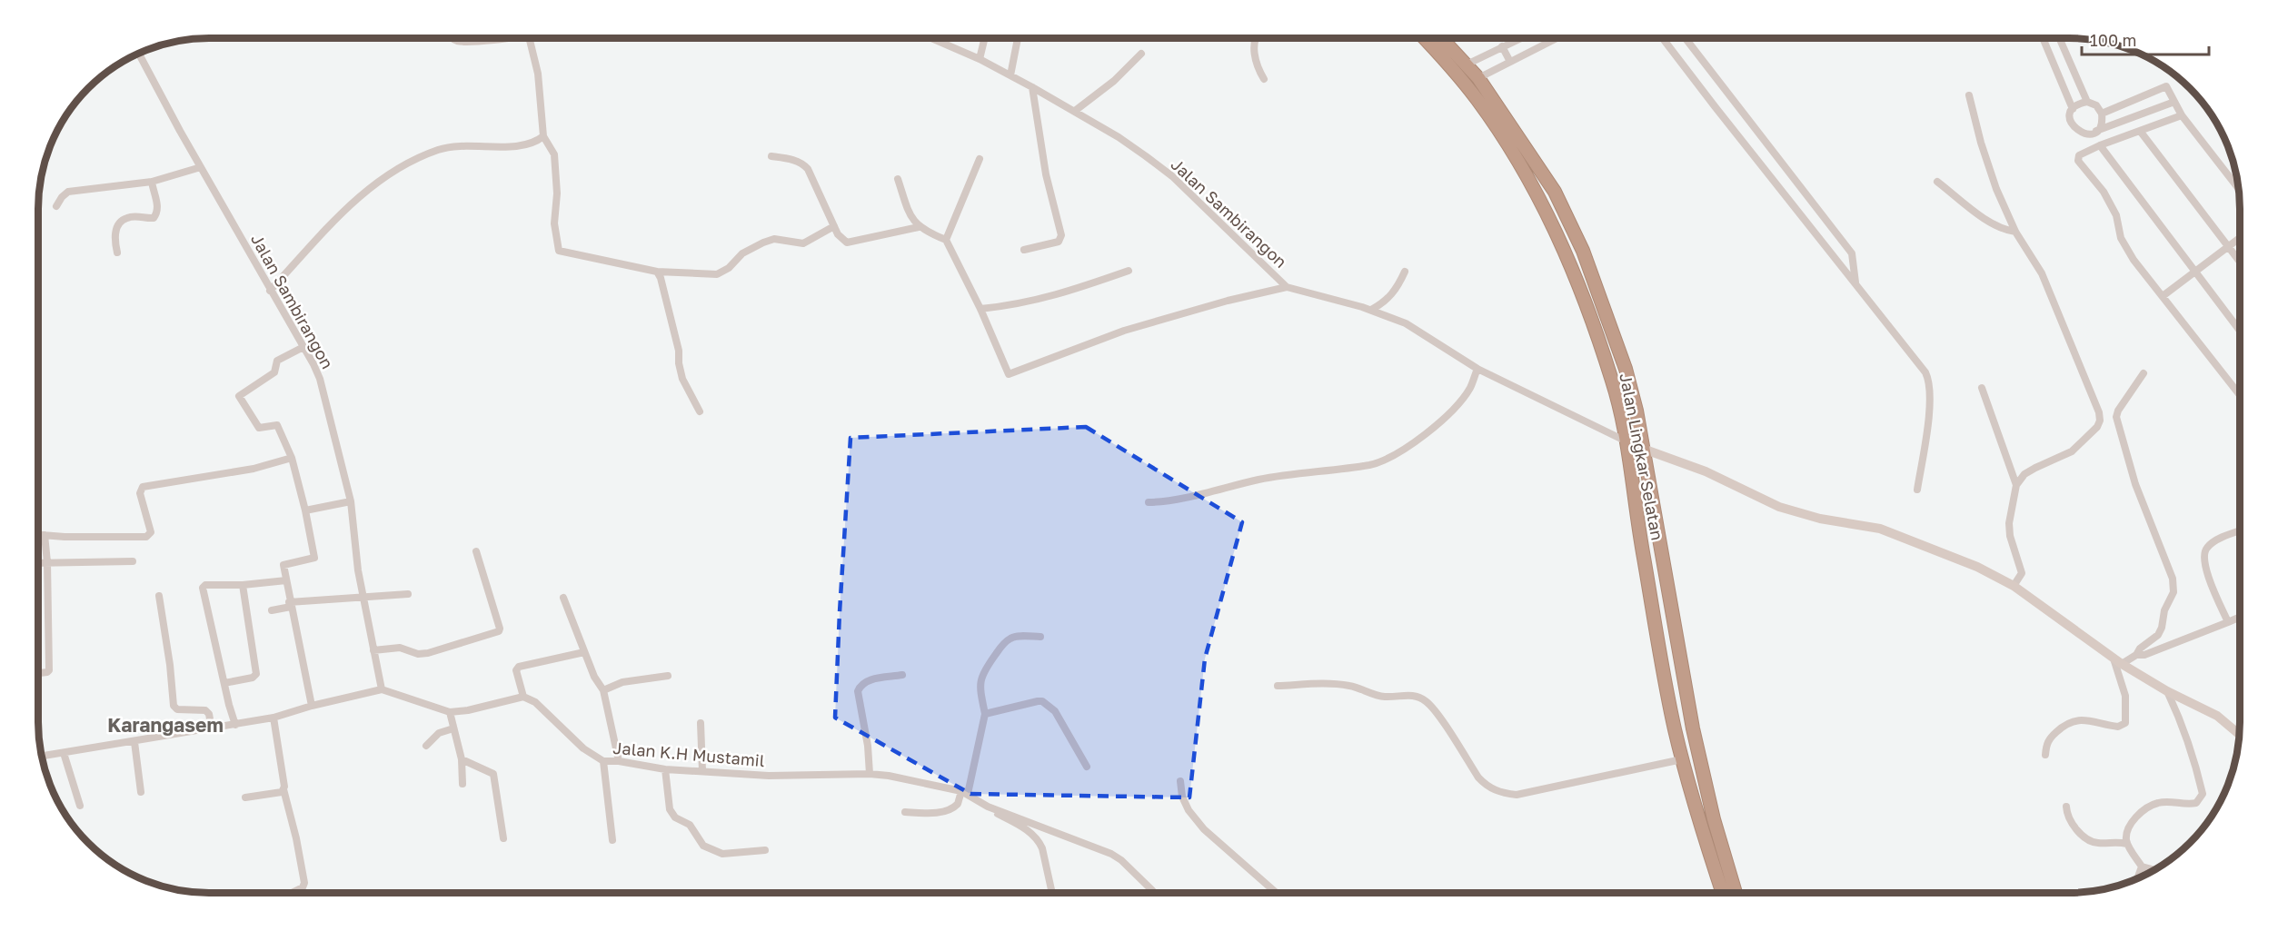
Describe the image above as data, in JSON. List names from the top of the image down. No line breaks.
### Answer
{"streets":{"highway":["Jalan Lingkar Selatan"],"street":["Jalan Sambirangon","Jalan K.H Mustamil"]},"crossings":[["Jalan Sambirangon","Jalan Lingkar Selatan"]],"districts":["Karangasem"],"scale_bar":"100 m"}
